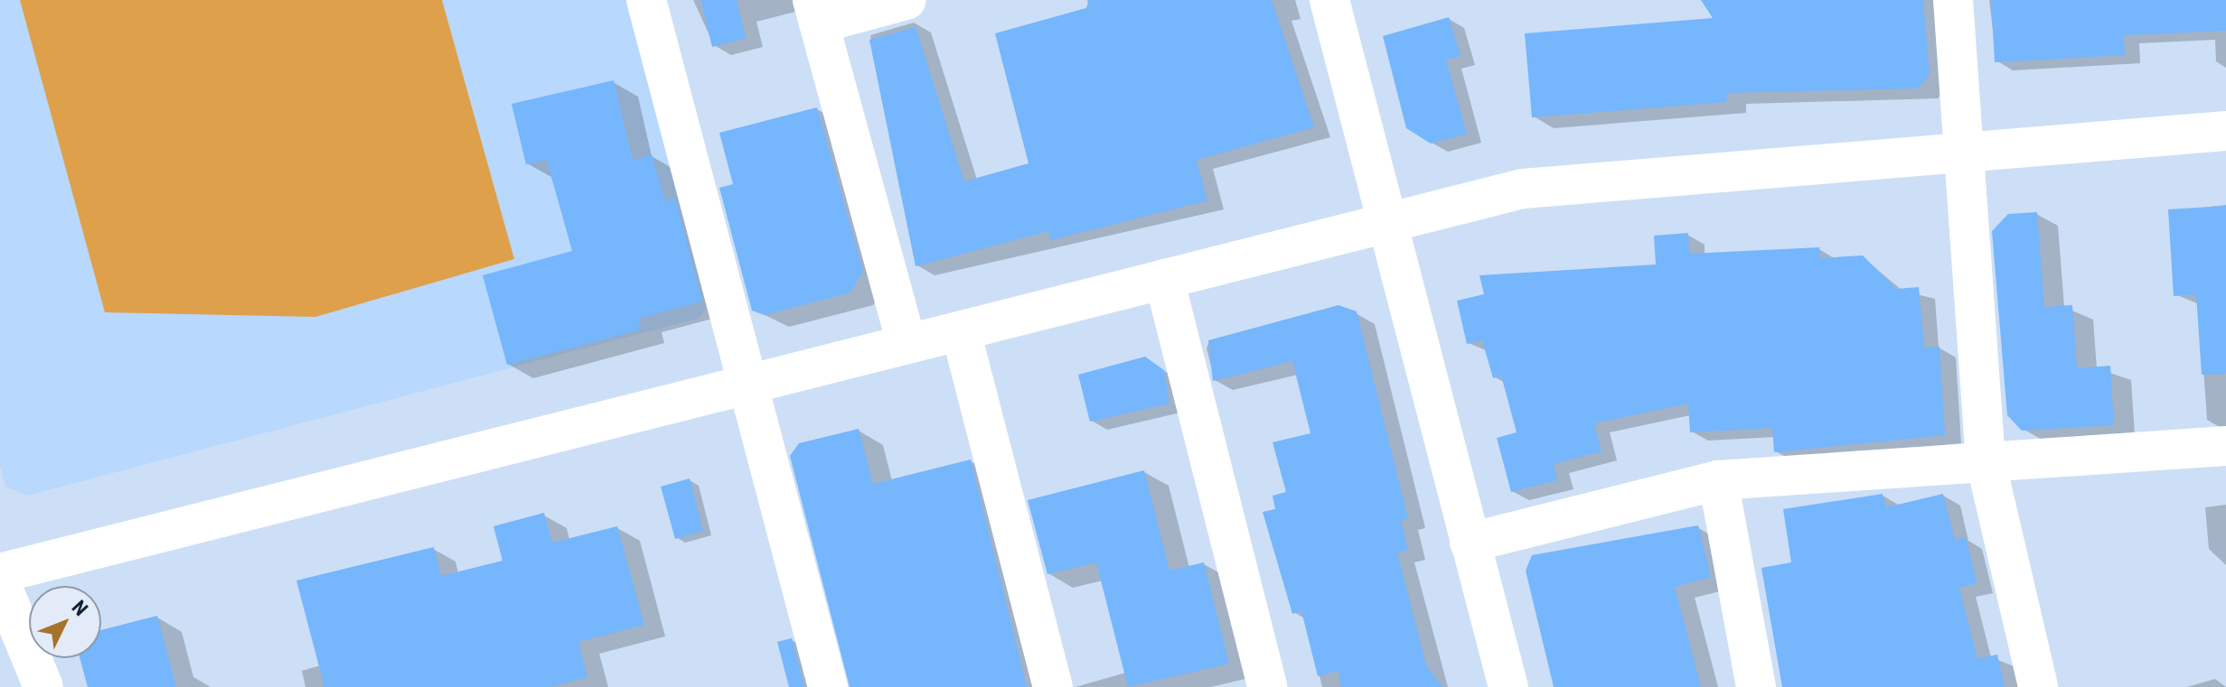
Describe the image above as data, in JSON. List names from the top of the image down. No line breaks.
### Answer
{"north":"top right"}
